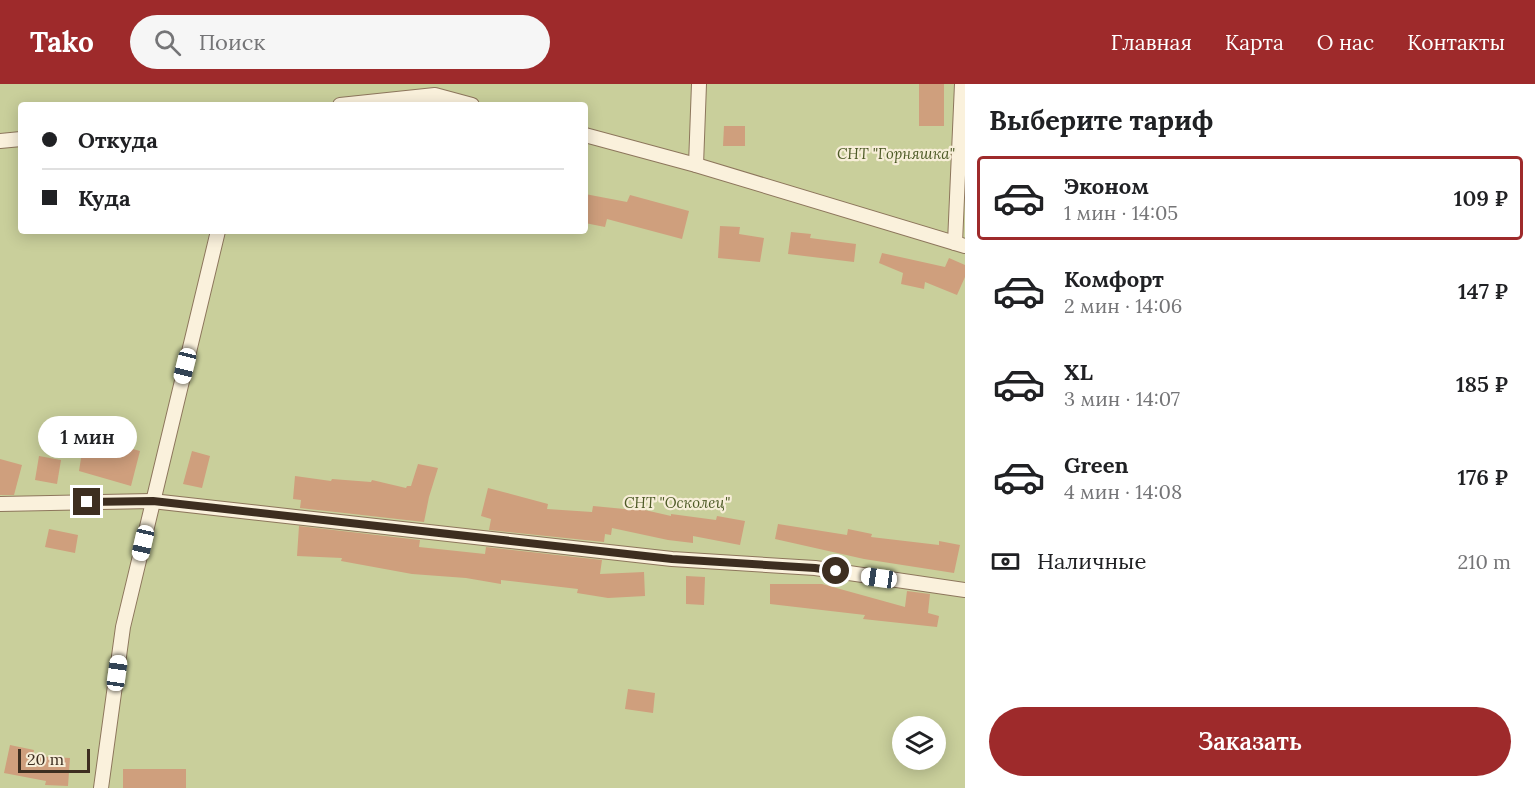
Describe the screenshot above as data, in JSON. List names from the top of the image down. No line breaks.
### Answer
{"parks":["СНТ \"Горняшка\"","СНТ \"Осколец\""],"scale_bar":"20 m","page":{"header":"Tako","search":"Поиск","nav":["Главная","Карта","О нас","Контакты"],"heading":"Выберите тариф","banner":["Откуда","Куда"],"list":[{"name":"Эконом","note":"1 мин · 14:05","value":"109 ₽"},{"name":"Комфорт","note":"2 мин · 14:06","value":"147 ₽"},{"name":"XL","note":"3 мин · 14:07","value":"185 ₽"},{"name":"Green","note":"4 мин · 14:08","value":"176 ₽"}],"bubble":"1 мин","pay":["Наличные","210 m"],"buttons":"Заказать","scale":"20 m"}}
